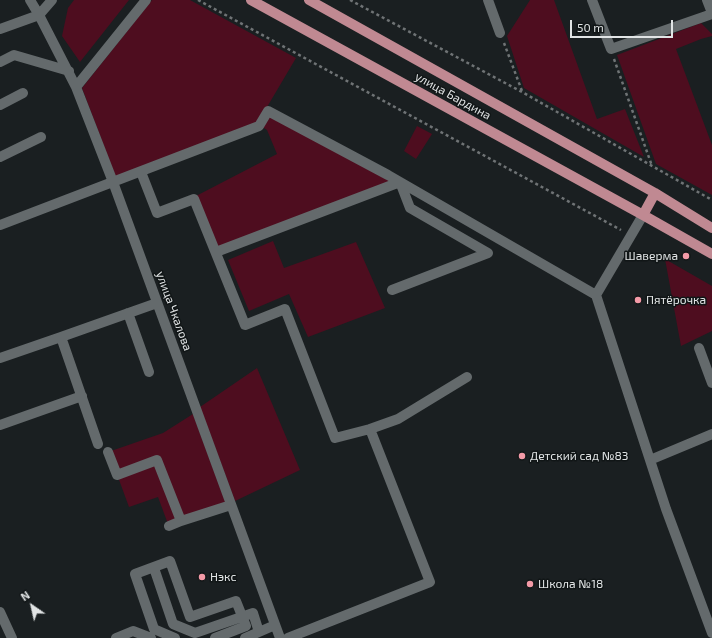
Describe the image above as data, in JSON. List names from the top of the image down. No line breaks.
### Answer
{"streets":{"main road":["улица Бардина"],"street":["улица Чкалова"]},"places":["Шаверма","Пятёрочка","Детский сад №83","Нэкс","Школа №18"],"scale_bar":"50 m","north":"top left"}
